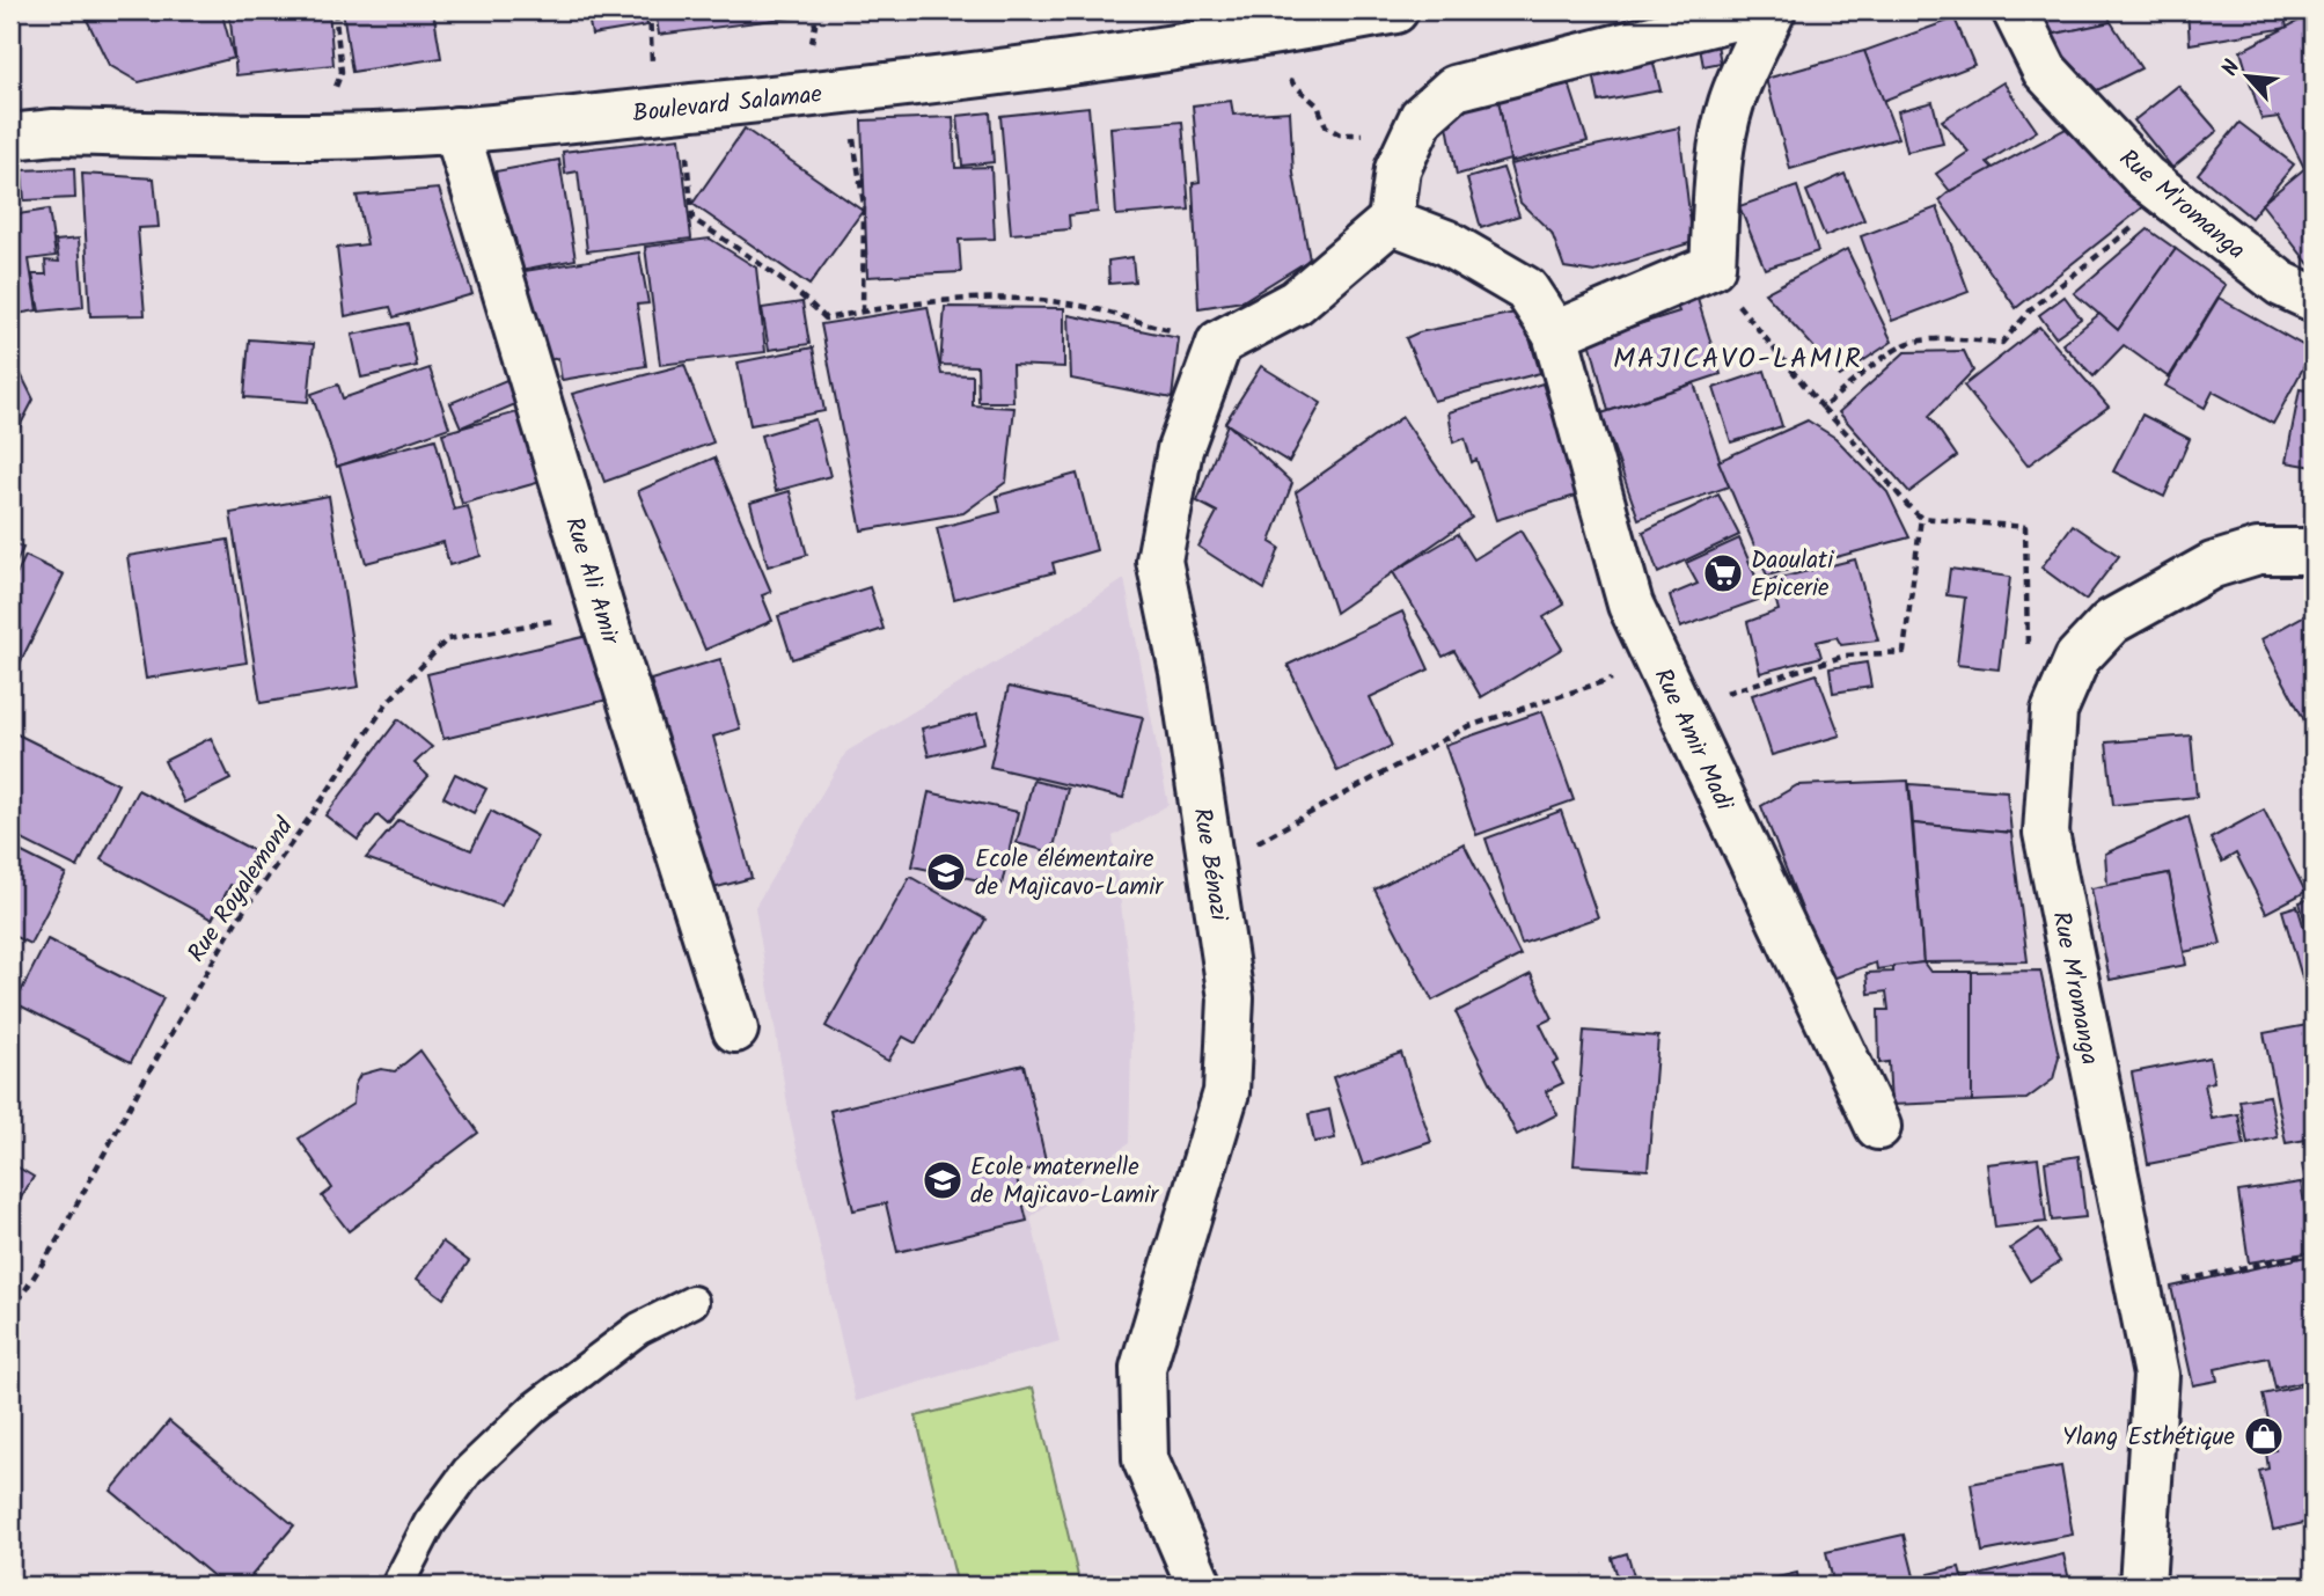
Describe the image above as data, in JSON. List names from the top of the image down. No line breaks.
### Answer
{"streets":{"street":["Boulevard Salamae","Rue M'romanga","Rue Ali Amir","Rue Amir Madi","Rue Bénazi"],"path":["Rue Royalemond"]},"crossings":[["Boulevard Salamae","Rue Ali Amir"],["Rue Ali Amir","Rue Royalemond"]],"districts":["MAJICAVO-LAMIR"],"places":{"supermarket":["Daoulati Epicerie"],"school or university":["Ecole élémentaire de Majicavo-Lamir","Ecole maternelle de Majicavo-Lamir"],"shop":["Ylang Esthétique"]},"north":"top left"}
